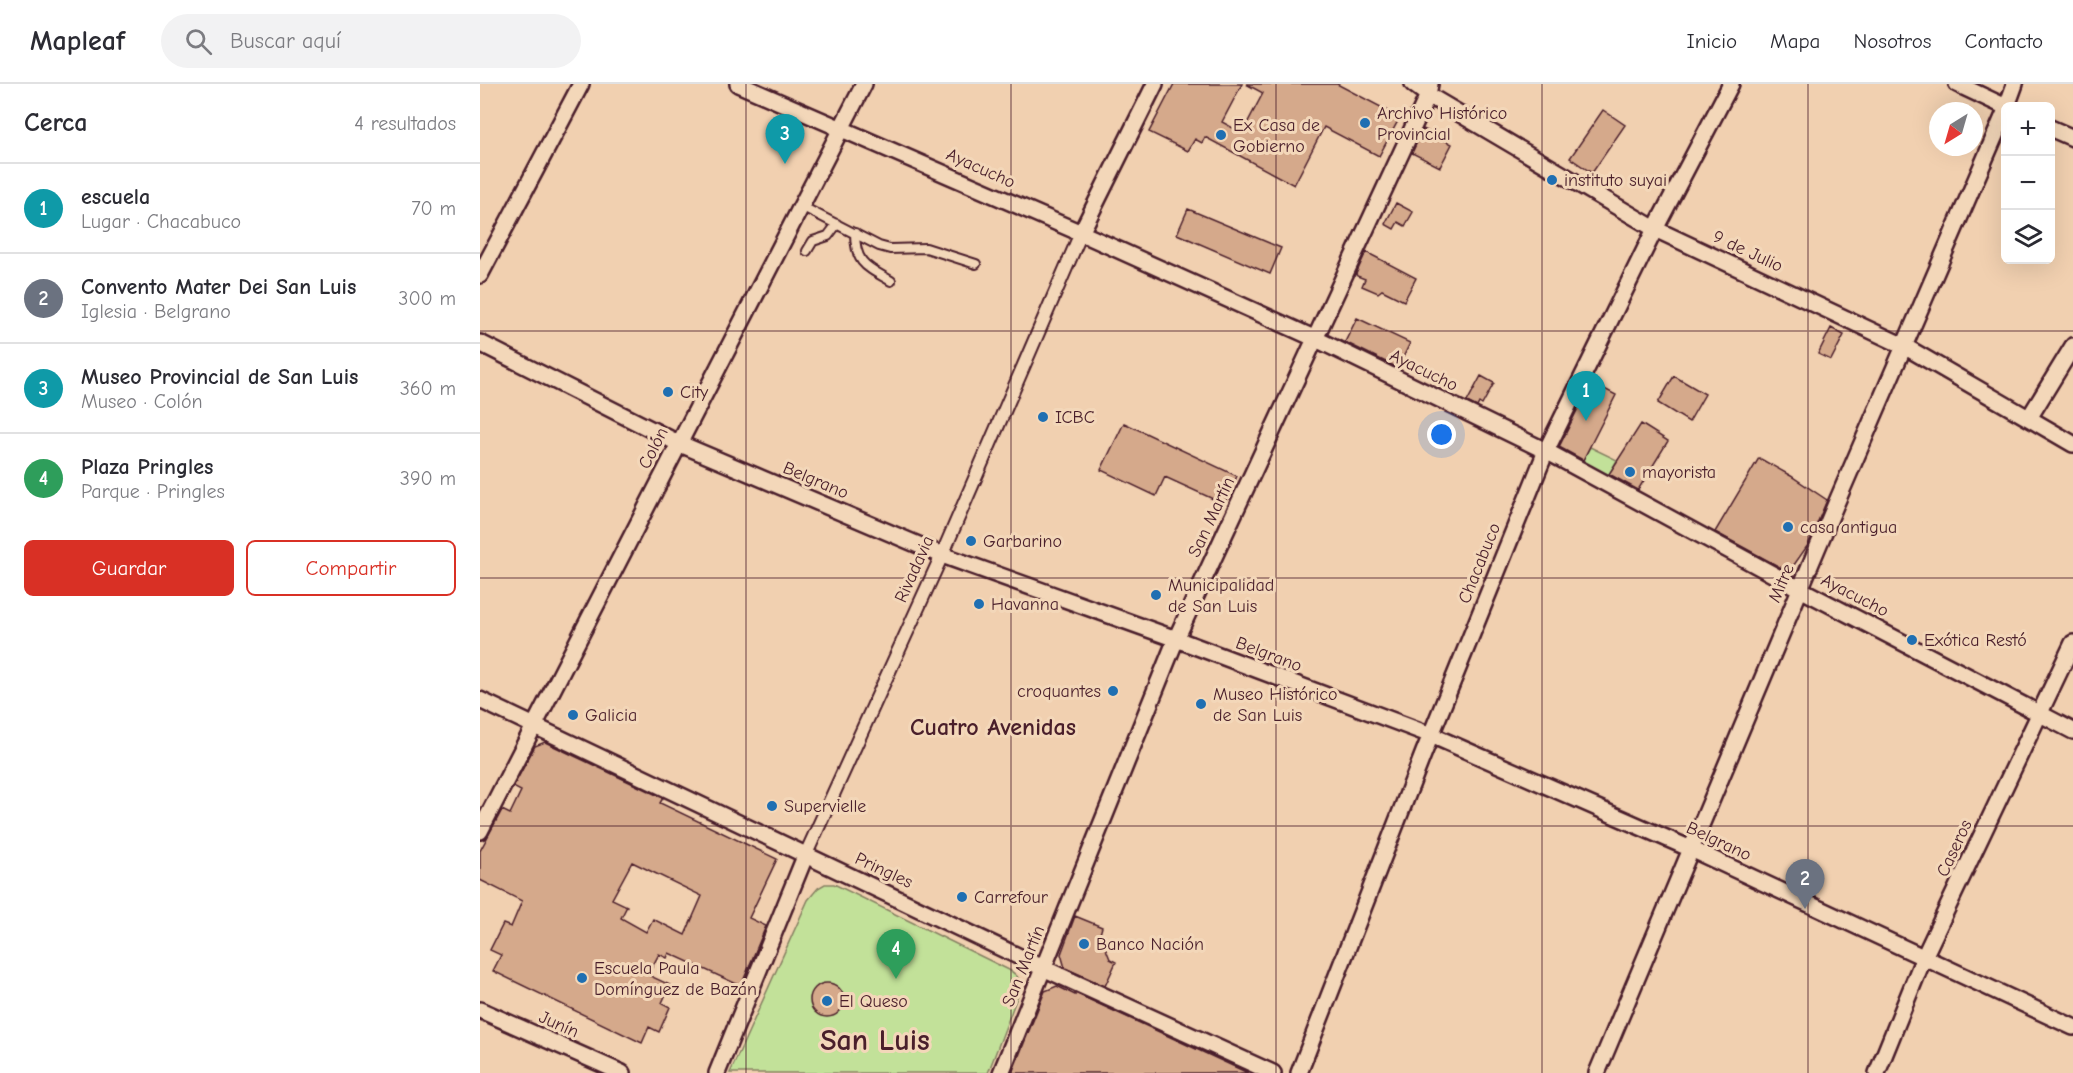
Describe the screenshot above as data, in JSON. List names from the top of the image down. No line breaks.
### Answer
{"streets":{"street":["Ayacucho","9 de Julio","Colón","Belgrano","San Martín","Chacabuco","Rivadavia","Mitre","Caseros","Pringles","Junín"]},"crossings":[["Ayacucho","Colón"],["Ayacucho","San Martín"],["Ayacucho","Chacabuco"],["Ayacucho","Rivadavia"],["Ayacucho","Mitre"],["Ayacucho","Caseros"],["9 de Julio","San Martín"],["9 de Julio","Chacabuco"],["9 de Julio","Mitre"],["Colón","Belgrano"],["Colón","Pringles"],["Belgrano","San Martín"],["Belgrano","Chacabuco"],["Belgrano","Rivadavia"],["Belgrano","Mitre"],["Belgrano","Caseros"],["San Martín","Pringles"],["Rivadavia","Pringles"]],"districts":["Cuatro Avenidas","San Luis"],"places":["Archivo Histórico Provincial","Ex Casa de Gobierno","instituto suyai","City","ICBC","mayorista","casa antigua","Garbarino","Municipalidad de San Luis","Havanna","Exótica Restó","croquantes","Museo Histórico de San Luis","Galicia","Supervielle","Carrefour","Banco Nación","Escuela Paula Domínguez de Bazán","El Queso"],"north":"bottom left","page":{"header":"Mapleaf","search":"Buscar aquí","nav":["Inicio","Mapa","Nosotros","Contacto"],"heading":["Cerca","4 resultados"],"map_buttons":["+","−"],"pins":["3","1","2","4"],"list":[{"mark":"1","name":"escuela","note":"Lugar · Chacabuco","value":"70 m"},{"mark":"2","name":"Convento Mater Dei San Luis","note":"Iglesia · Belgrano","value":"300 m"},{"mark":"3","name":"Museo Provincial de San Luis","note":"Museo · Colón","value":"360 m"},{"mark":"4","name":"Plaza Pringles","note":"Parque · Pringles","value":"390 m"}],"buttons":["Guardar","Compartir"]}}
